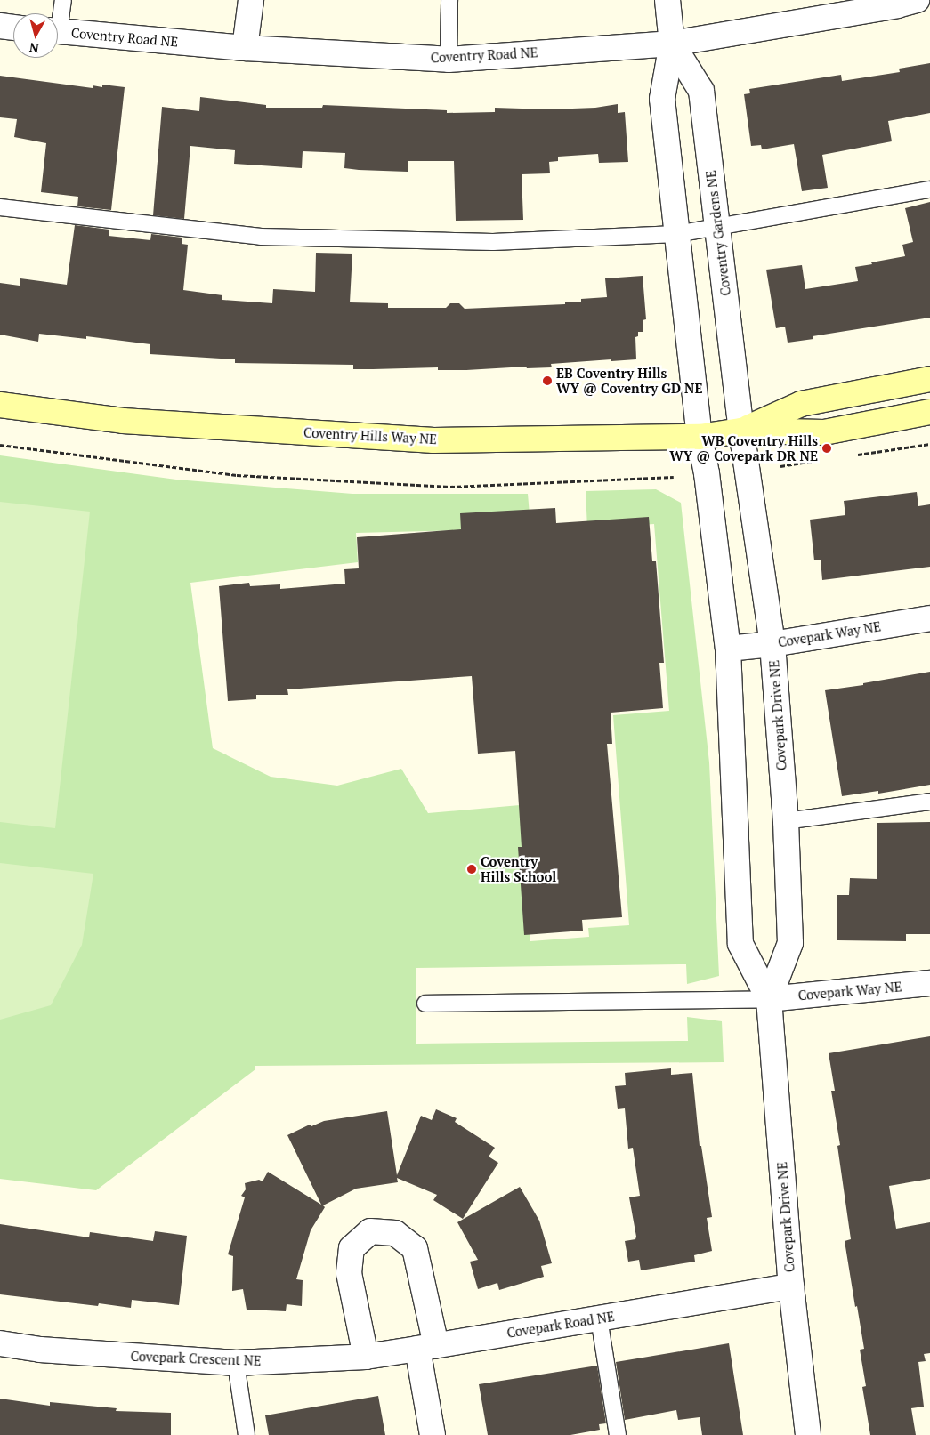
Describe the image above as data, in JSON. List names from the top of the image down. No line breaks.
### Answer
{"streets":{"street":["Coventry Road NE","Coventry Gardens NE","Coventry Hills Way NE","Covepark Way NE","Covepark Drive NE","Covepark Road NE","Covepark Crescent NE"]},"crossings":[["Coventry Road NE","Coventry Gardens NE"],["Coventry Gardens NE","Coventry Hills Way NE"],["Coventry Gardens NE","Covepark Drive NE"],["Coventry Hills Way NE","Covepark Drive NE"],["Covepark Way NE","Covepark Drive NE"],["Covepark Drive NE","Covepark Road NE"],["Covepark Road NE","Covepark Crescent NE"]],"places":["EB Coventry Hills WY @ Coventry GD NE","WB Coventry Hills WY @ Covepark DR NE","Coventry Hills School"],"north":"bottom"}
